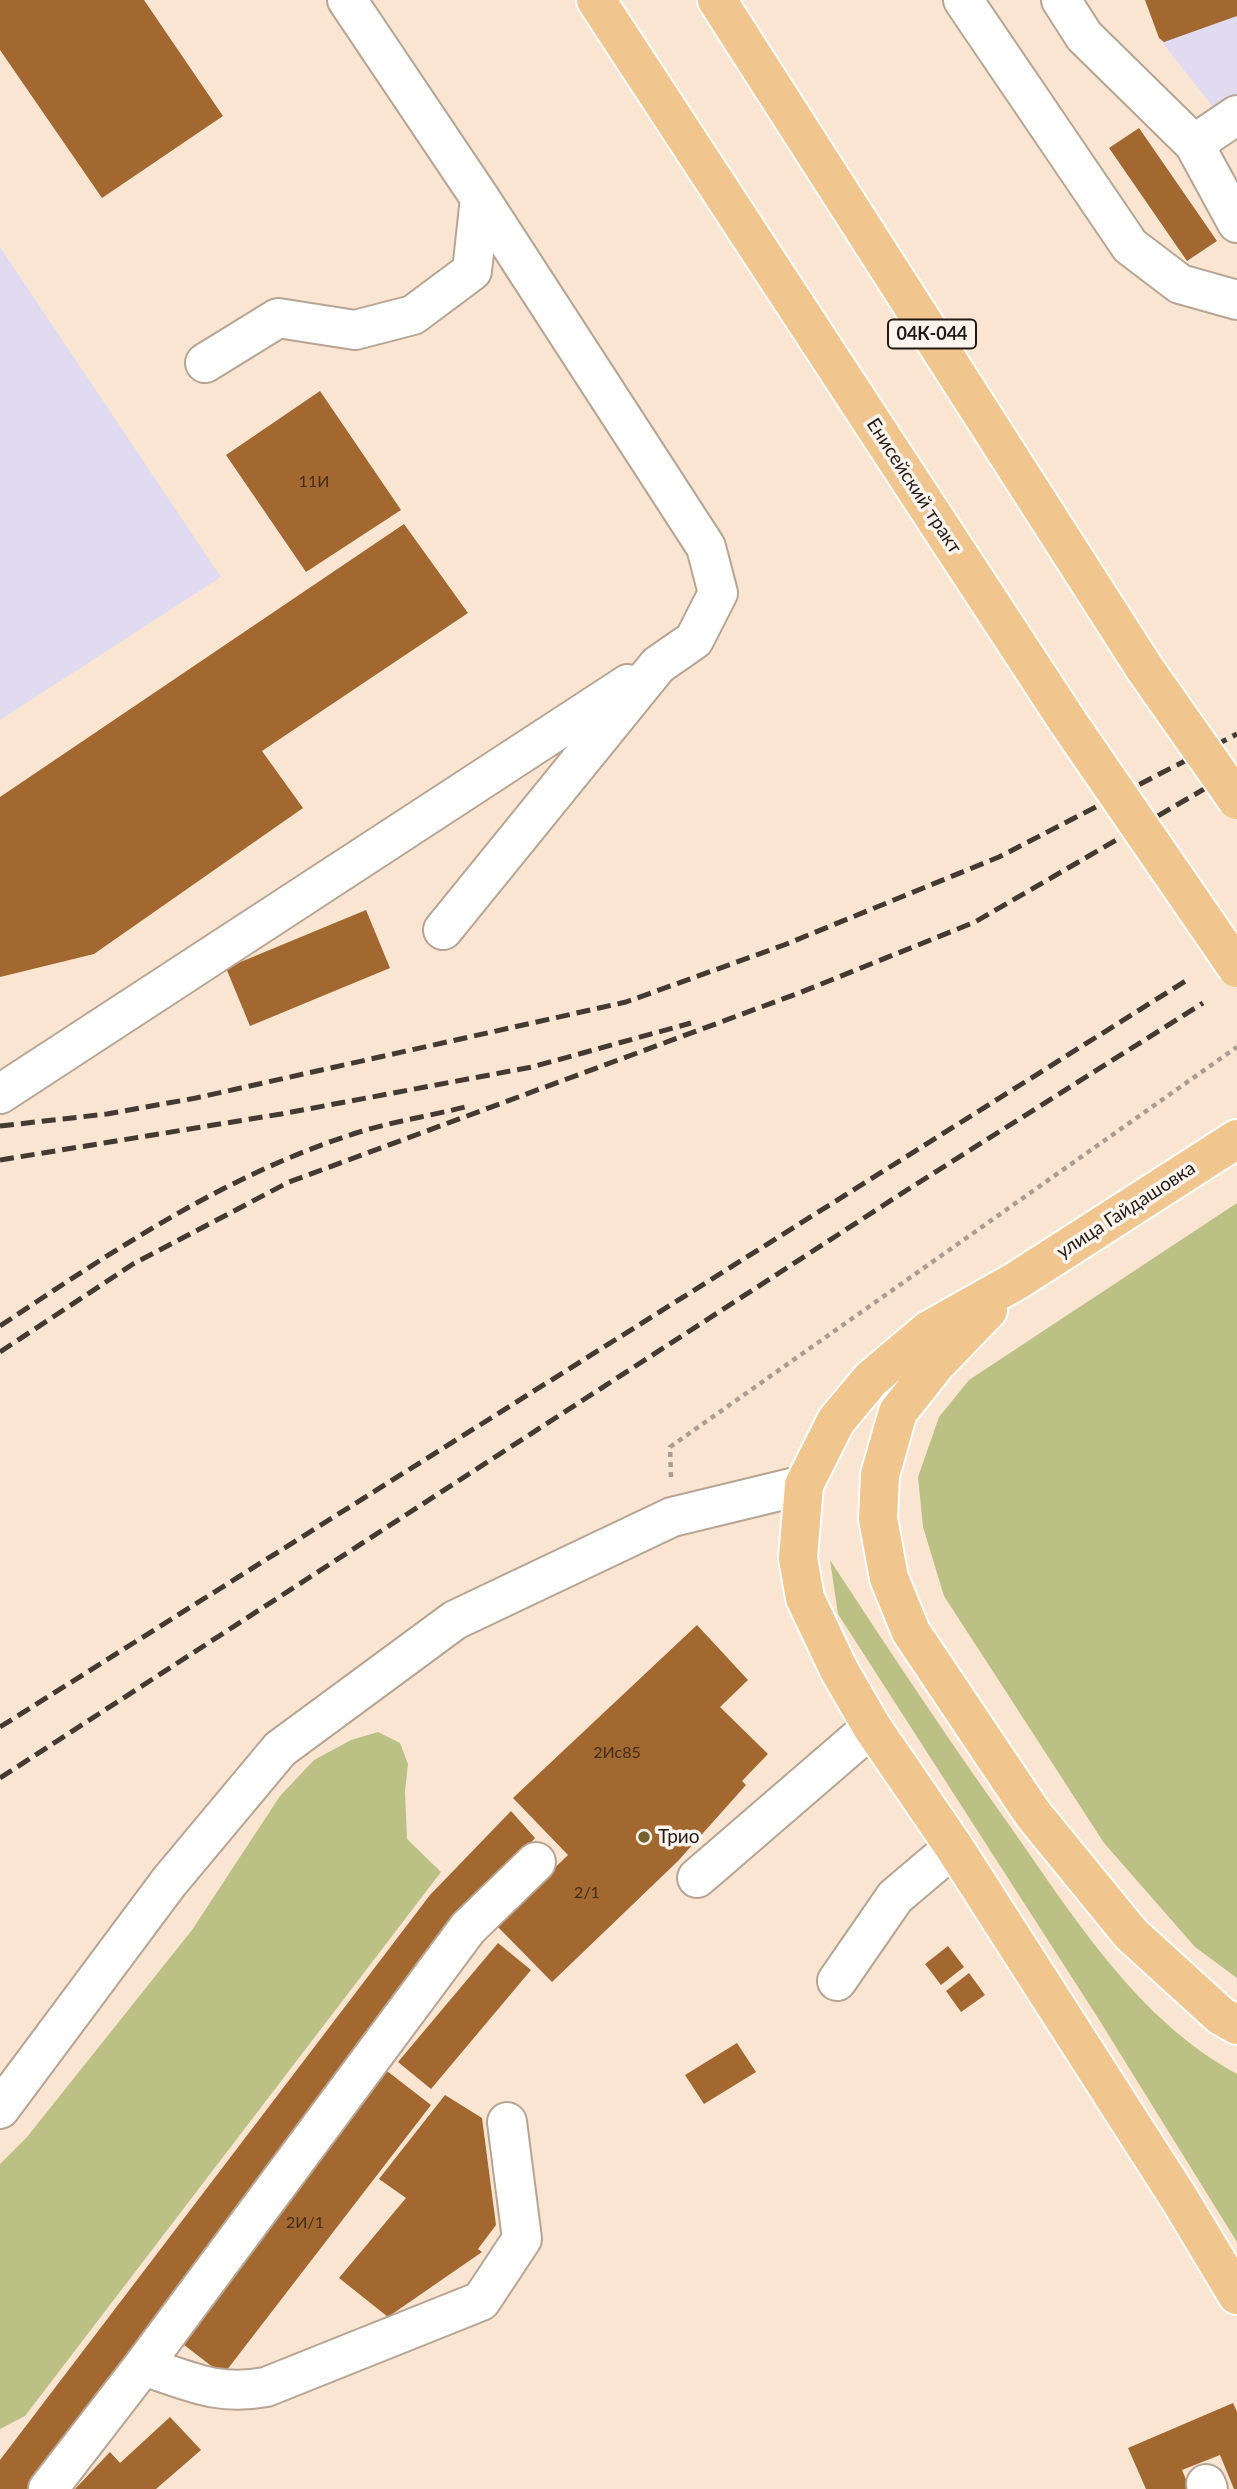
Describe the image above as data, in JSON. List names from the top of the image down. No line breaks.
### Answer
{"streets":{"main road":["04К-044","Енисейский тракт","улица Гайдашовка"]},"places":["Трио"],"house_numbers":["11И","2Ис85","2/1","2И/1"]}
